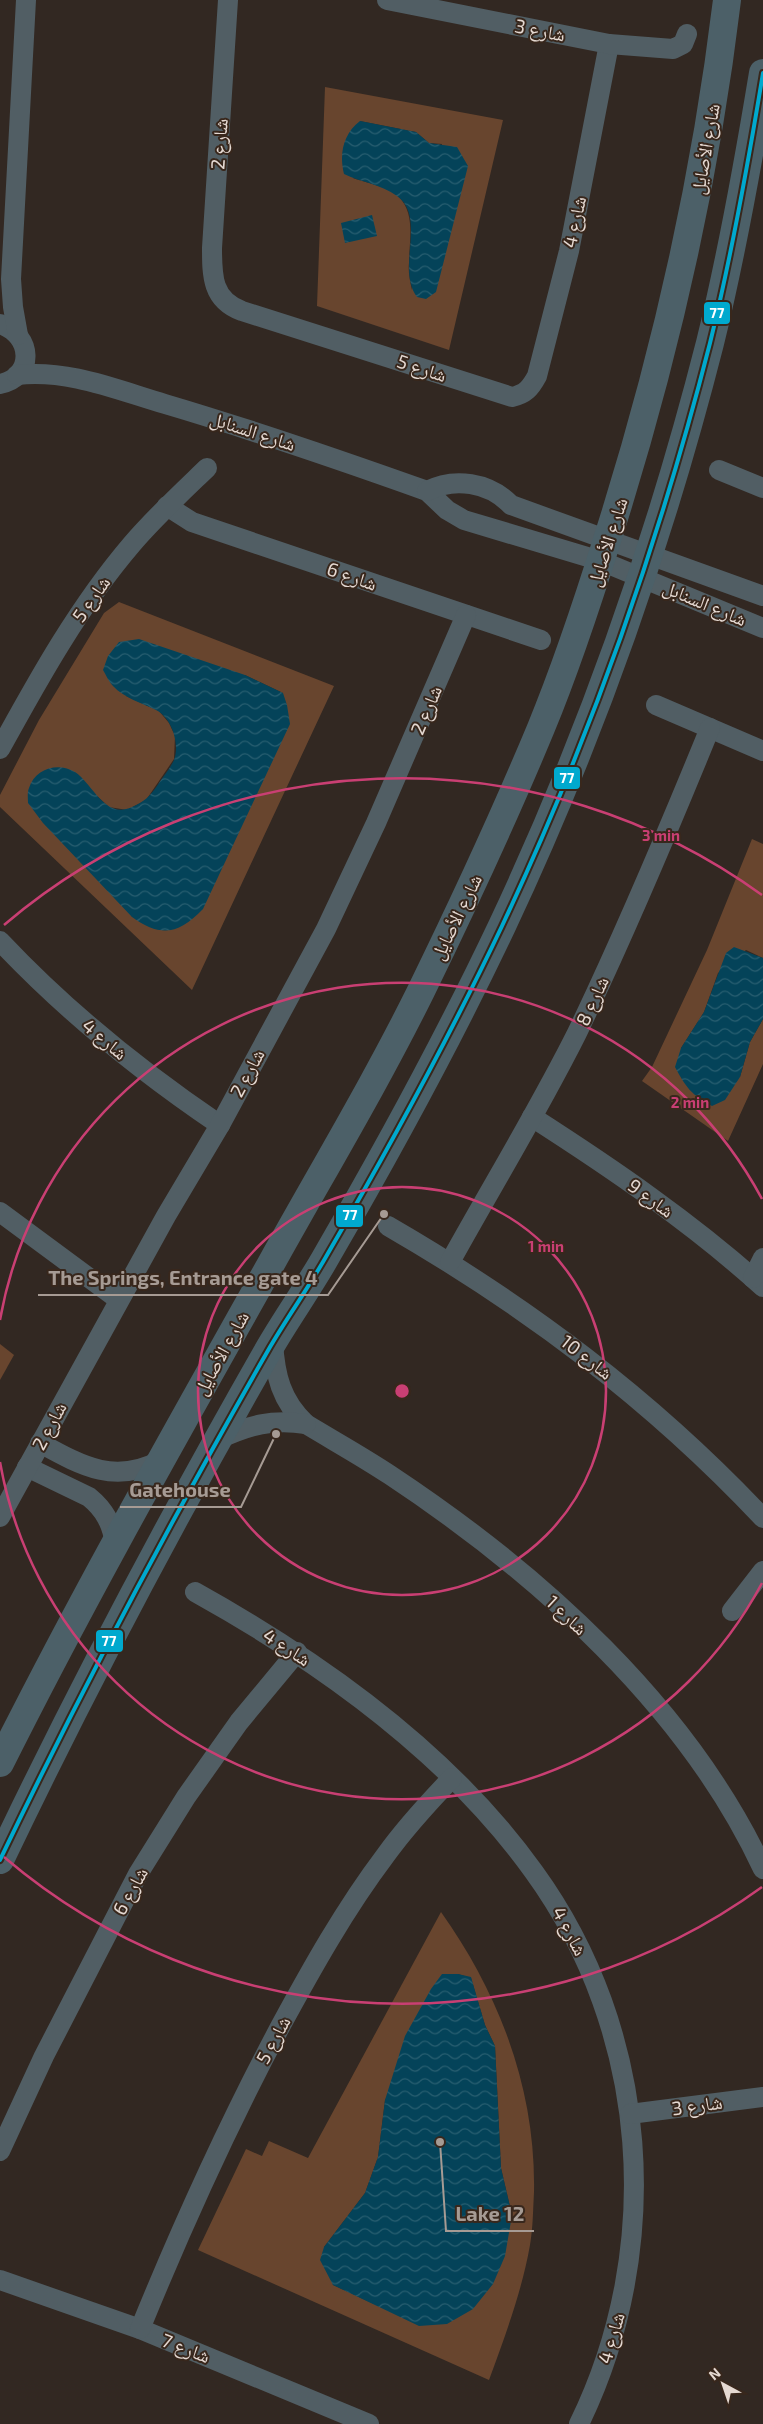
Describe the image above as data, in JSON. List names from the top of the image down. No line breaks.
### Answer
{"streets":{"main road":["شارع الأصايل"],"street":["شارع 3","شارع 2","شارع 4","شارع 5","شارع السنابل","شارع 6","شارع 8","شارع 9","شارع 10","شارع 1","شارع 7"]},"crossings":[["شارع 3","شارع 4"],["شارع 2","شارع 4"],["شارع 2","شارع 5"],["شارع 2","شارع 6"],["شارع الأصايل","شارع السنابل"],["شارع 4","شارع 5"],["شارع 4","شارع 6"],["شارع 5","شارع 6"],["شارع 5","شارع 7"],["شارع 8","شارع 9"],["شارع 8","شارع 10"]],"places":["The Springs, Entrance gate 4","Gatehouse","Lake 12"],"lines":["transit line 77"],"north":"top left","rings":["3 min","2 min","1 min"]}
